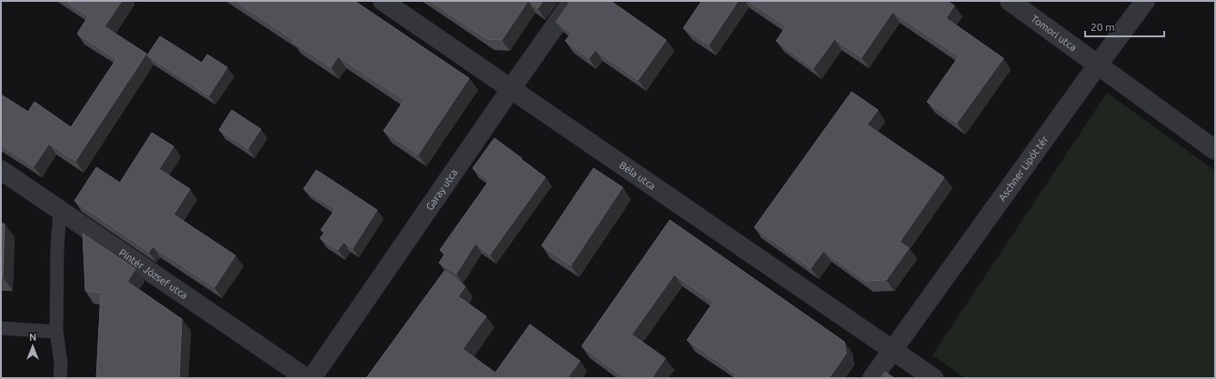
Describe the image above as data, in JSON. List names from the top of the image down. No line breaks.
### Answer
{"streets":{"street":["Tomori utca","Aschner Lipót tér","Béla utca","Garay utca","Pintér József utca"]},"crossings":[["Tomori utca","Aschner Lipót tér"],["Aschner Lipót tér","Béla utca"],["Béla utca","Garay utca"]],"scale_bar":"20 m","north":"top"}
